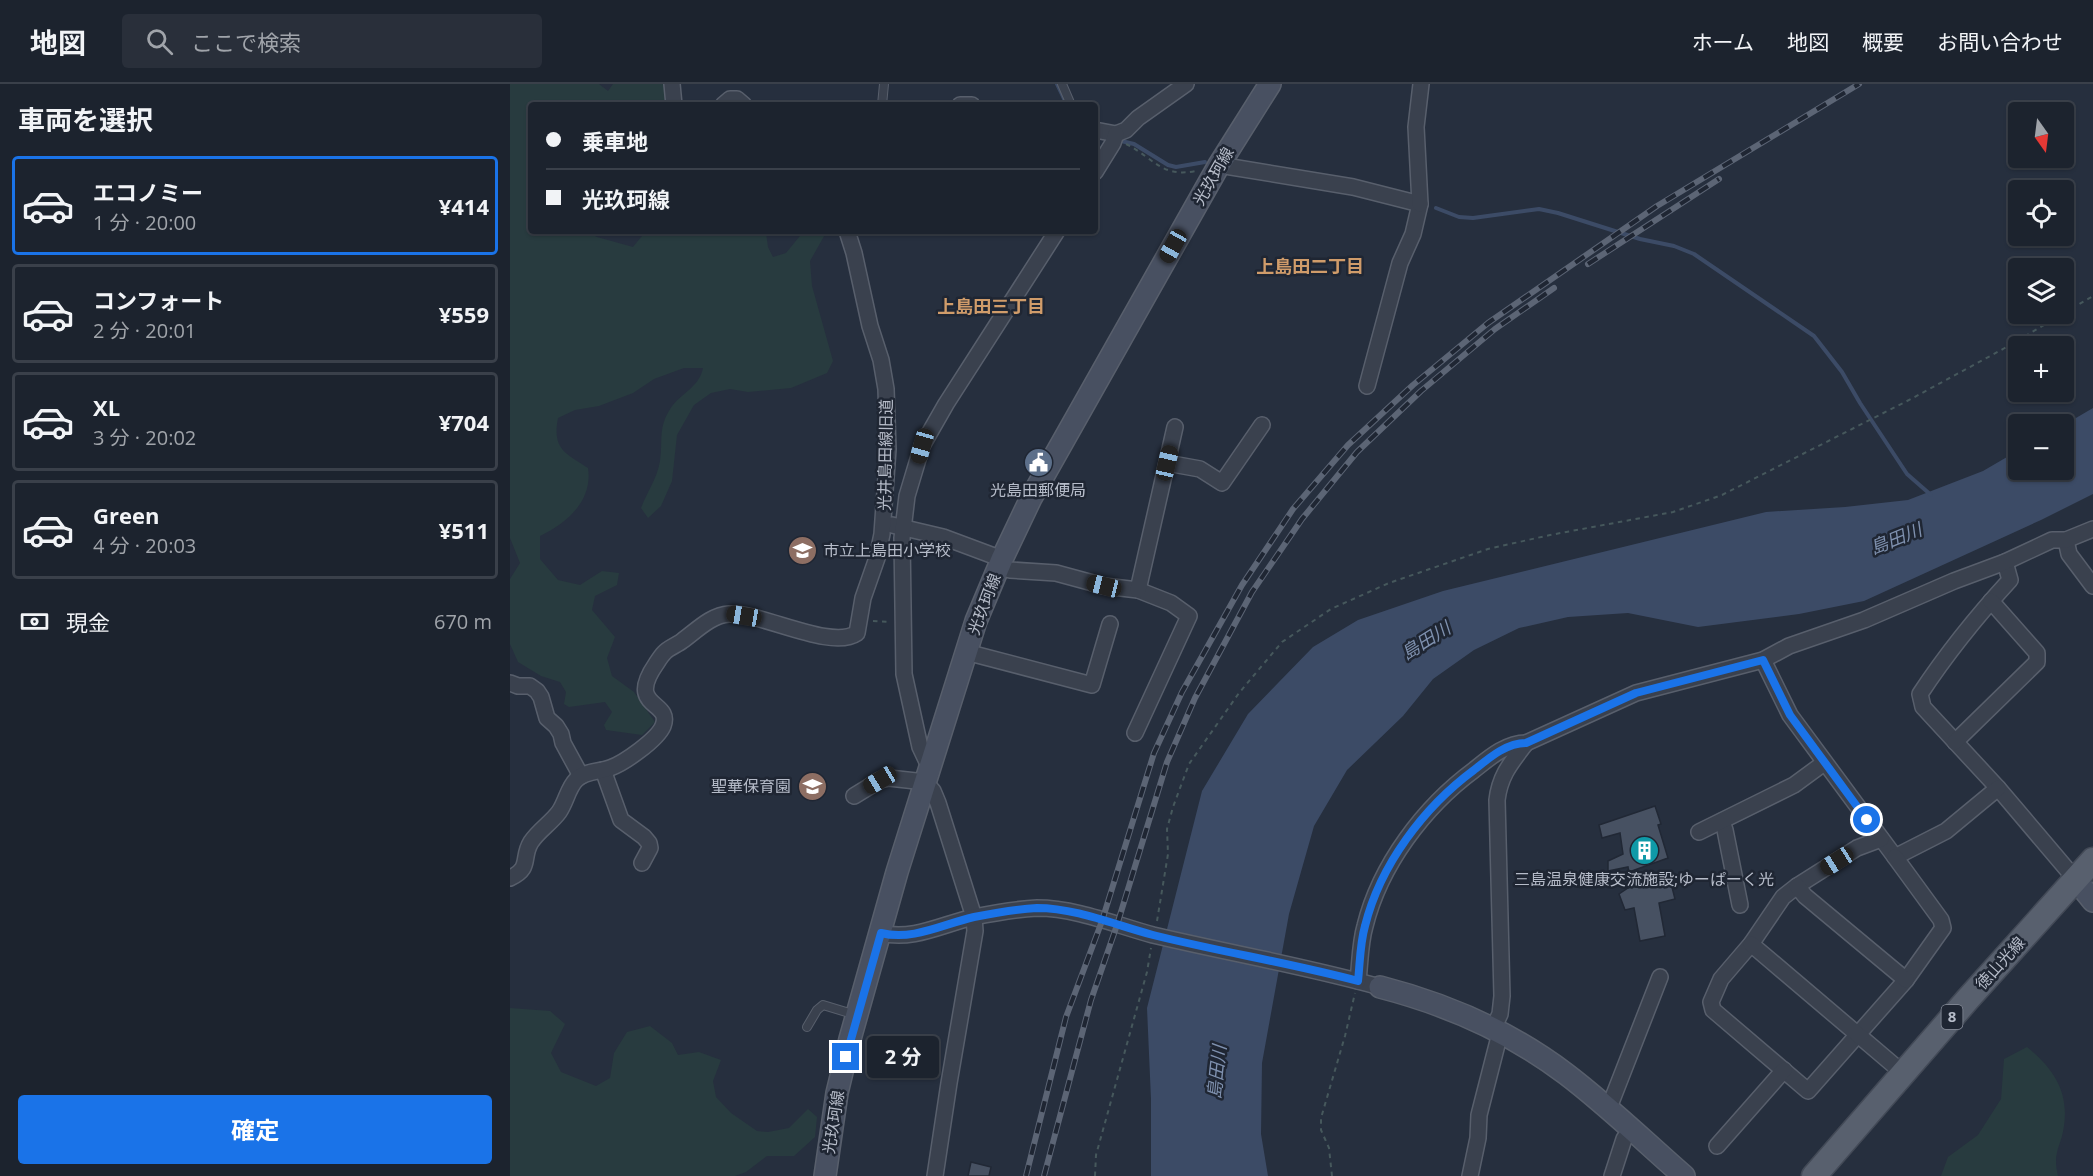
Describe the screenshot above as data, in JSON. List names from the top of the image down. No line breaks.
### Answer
{"streets":{"main road":["光玖珂線","徳山光線","8"],"street":["光井島田線旧道"]},"crossings":[["光玖珂線","光井島田線旧道"]],"districts":["上島田二丁目","上島田三丁目"],"water":["島田川"],"places":{"public building":["光島田郵便局"],"school or university":["市立上島田小学校","聖華保育園"],"building":["三島温泉健康交流施設;ゆーぱーく光"]},"north":"bottom","page":{"header":"地図","search":"ここで検索","nav":["ホーム","地図","概要","お問い合わせ"],"heading":"車両を選択","map_buttons":["+","−"],"banner":["乗車地","光玖珂線"],"list":[{"name":"エコノミー","note":"1 分 · 20:00","value":"¥414"},{"name":"コンフォート","note":"2 分 · 20:01","value":"¥559"},{"name":"XL","note":"3 分 · 20:02","value":"¥704"},{"name":"Green","note":"4 分 · 20:03","value":"¥511"}],"pay":["現金","670 m"],"bubble":"2 分","buttons":"確定"}}
